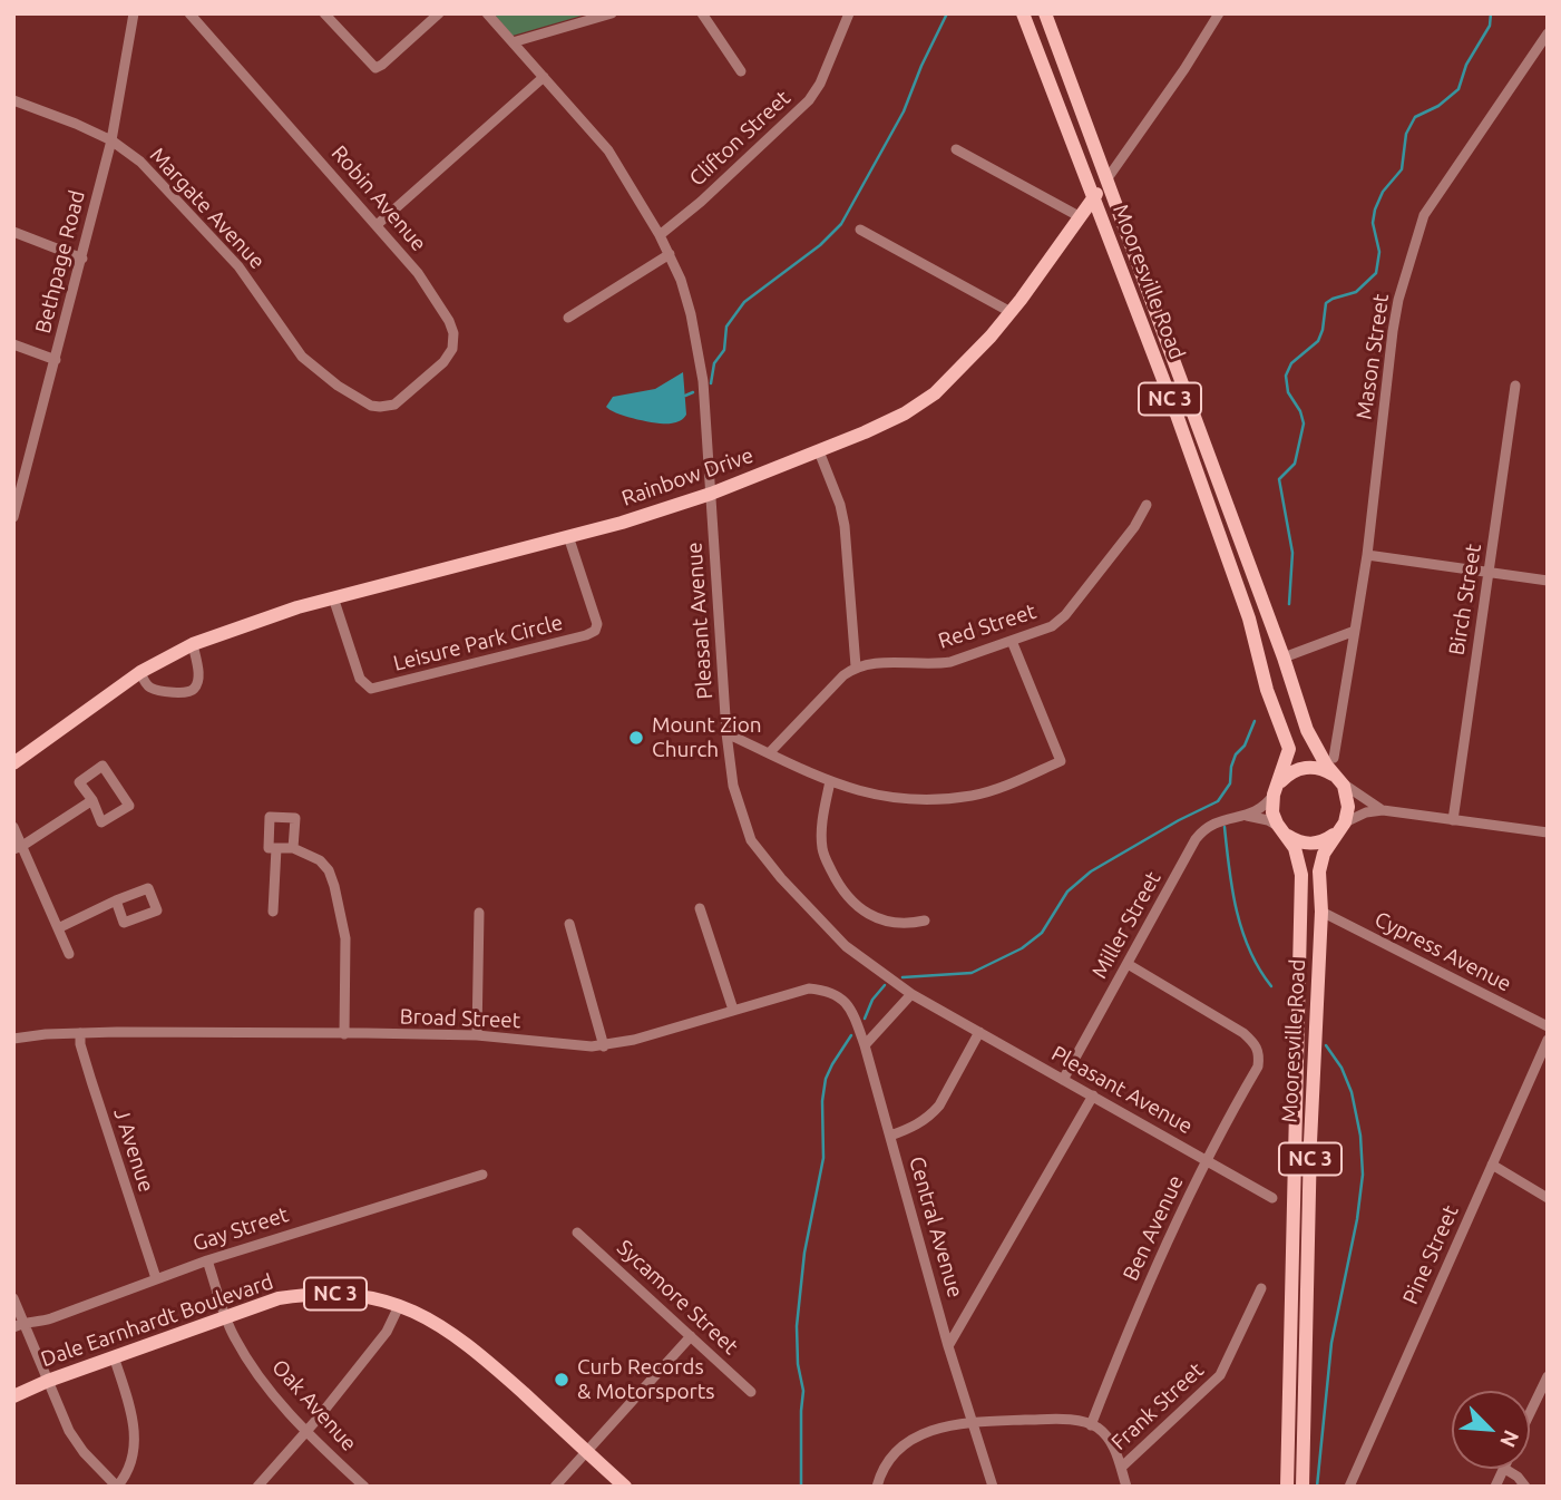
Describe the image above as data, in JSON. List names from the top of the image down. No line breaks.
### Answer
{"streets":{"main road":["Mooresville Road","NC 3","Rainbow Drive","Dale Earnhardt Boulevard"],"street":["Clifton Street","Robin Avenue","Margate Avenue","Bethpage Road","Mason Street","Birch Street","Pleasant Avenue","Red Street","Leisure Park Circle","Miller Street","Cypress Avenue","Broad Street","J Avenue","Central Avenue","Ben Avenue","Gay Street","Pine Street","Sycamore Street","Oak Avenue","Frank Street"]},"crossings":[["Clifton Street","Pleasant Avenue"],["Robin Avenue","Margate Avenue"],["Margate Avenue","Bethpage Road"],["Mooresville Road","Rainbow Drive"],["Mooresville Road","Miller Street"],["Mooresville Road","Cypress Avenue"],["Rainbow Drive","Pleasant Avenue"],["Rainbow Drive","Leisure Park Circle"],["Pleasant Avenue","Miller Street"],["Pleasant Avenue","Ben Avenue"],["Miller Street","Ben Avenue"],["Broad Street","J Avenue"],["Broad Street","Central Avenue"],["J Avenue","Gay Street"],["Gay Street","Oak Avenue"],["Dale Earnhardt Boulevard","Oak Avenue"]],"places":["Mount Zion Church","Curb Records & Motorsports"],"north":"bottom right"}
